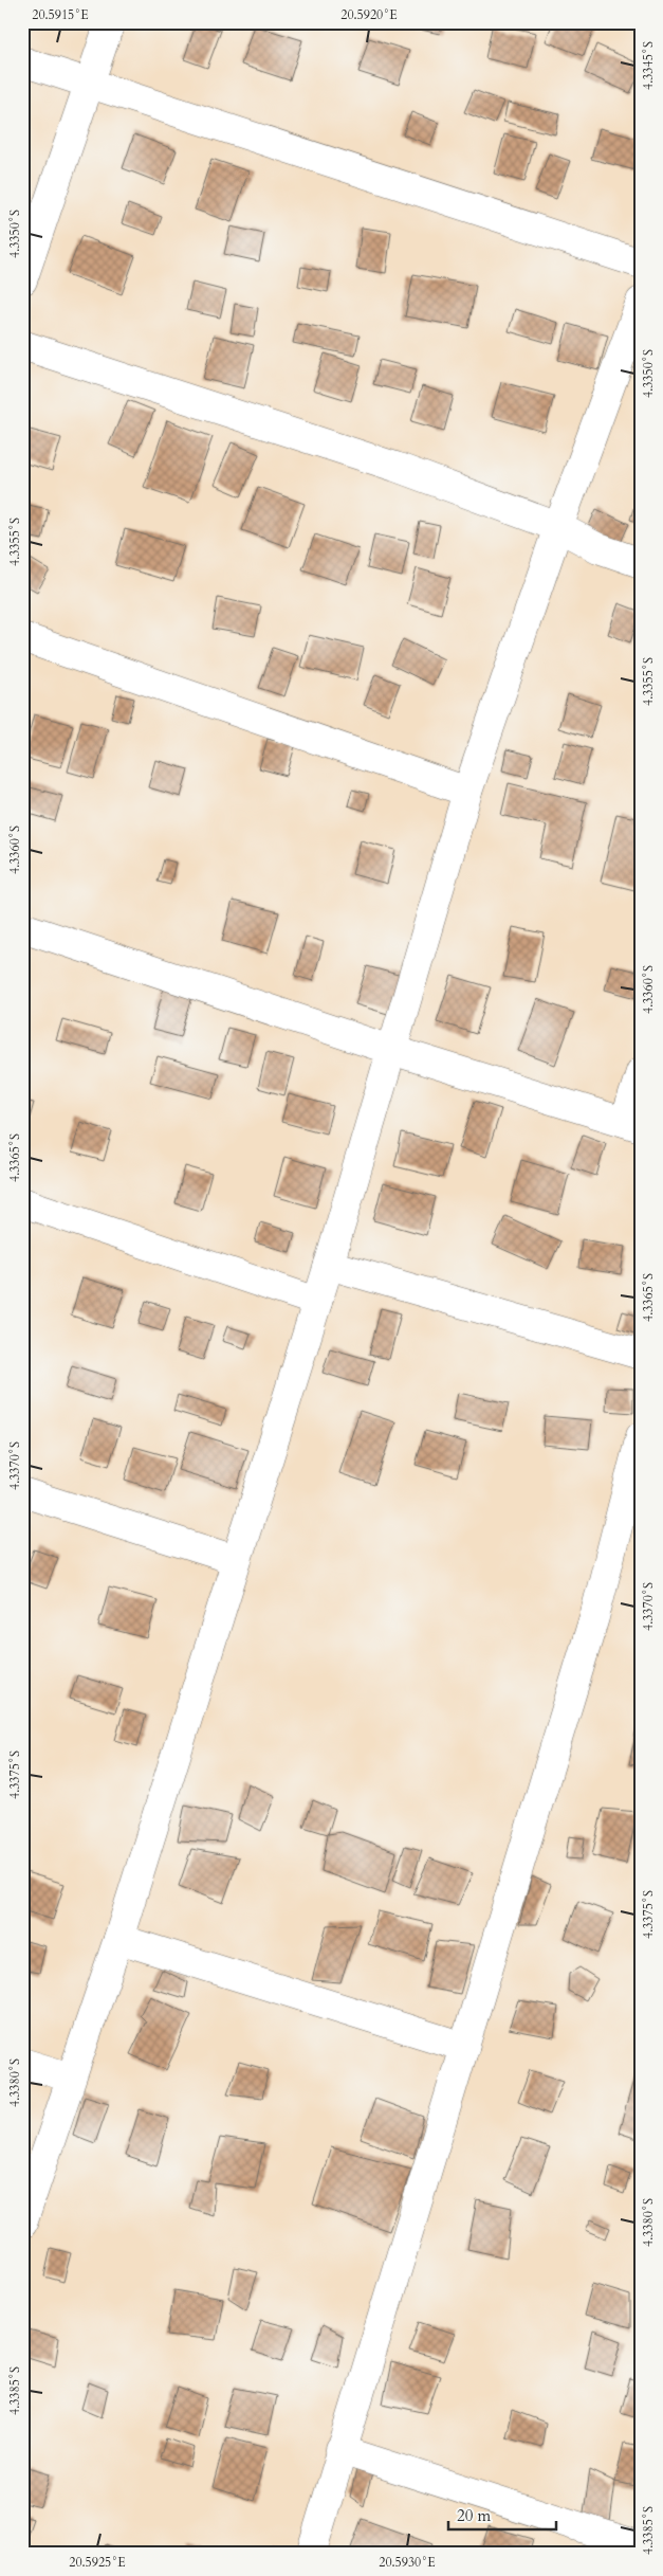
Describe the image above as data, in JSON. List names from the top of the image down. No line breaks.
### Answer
{"scale_bar":"20 m","coordinates":["20.5915°E","20.5920°E","4.3345°S","4.3350°S","4.3355°S","4.3360°S","4.3365°S","4.3370°S","4.3375°S","4.3380°S","4.3385°S","20.5925°E","20.5930°E"]}
